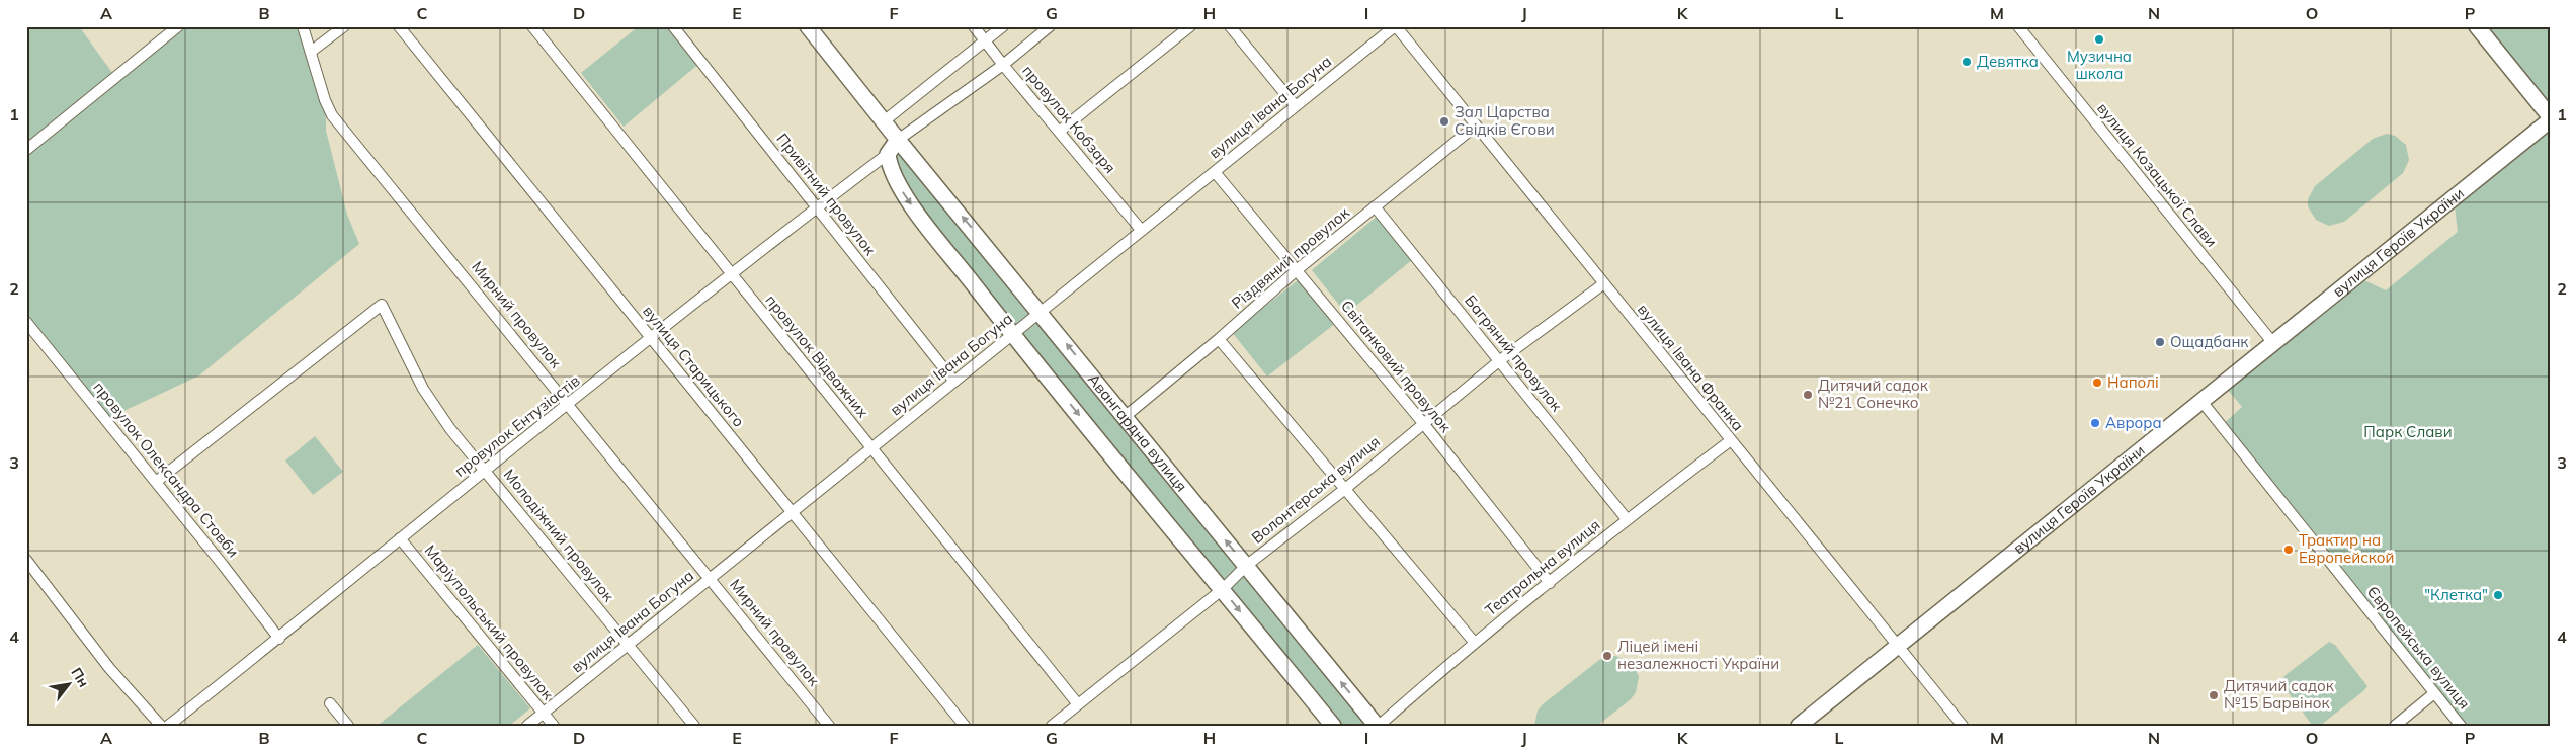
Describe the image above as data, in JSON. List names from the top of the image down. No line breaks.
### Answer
{"streets":{"street":["вулиця Івана Богуна","провулок Кобзаря","вулиця Козацької Слави","Привітний провулок","вулиця Героїв України","Різдвяний провулок","Мирний провулок","Багряний провулок","провулок Відважних","вулиця Старицького","Світанковий провулок","вулиця Івана Франка","провулок Ентузіастів","Авангардна вулиця","провулок Олександра Стовби","Волонтерська вулиця","Молодіжний провулок","Театральна вулиця","Маріупольський провулок","Європейська вулиця"]},"crossings":[["вулиця Івана Богуна","провулок Кобзаря"],["вулиця Івана Богуна","Привітний провулок"],["вулиця Івана Богуна","Мирний провулок"],["вулиця Івана Богуна","провулок Відважних"],["вулиця Івана Богуна","вулиця Старицького"],["вулиця Івана Богуна","Світанковий провулок"],["вулиця Івана Богуна","вулиця Івана Франка"],["вулиця Івана Богуна","Авангардна вулиця"],["вулиця Івана Богуна","Молодіжний провулок"],["вулиця Івана Богуна","Маріупольський провулок"],["вулиця Козацької Слави","вулиця Героїв України"],["Привітний провулок","провулок Ентузіастів"],["вулиця Героїв України","вулиця Івана Франка"],["вулиця Героїв України","Європейська вулиця"],["Різдвяний провулок","Багряний провулок"],["Різдвяний провулок","Світанковий провулок"],["Різдвяний провулок","вулиця Івана Франка"],["Різдвяний провулок","Авангардна вулиця"],["Мирний провулок","провулок Ентузіастів"],["Багряний провулок","Волонтерська вулиця"],["Багряний провулок","Театральна вулиця"],["провулок Відважних","провулок Ентузіастів"],["провулок Відважних","Волонтерська вулиця"],["вулиця Старицького","провулок Ентузіастів"],["Світанковий провулок","Волонтерська вулиця"],["Світанковий провулок","Театральна вулиця"],["вулиця Івана Франка","Волонтерська вулиця"],["вулиця Івана Франка","Театральна вулиця"],["провулок Ентузіастів","провулок Олександра Стовби"],["провулок Ентузіастів","Молодіжний провулок"],["провулок Ентузіастів","Маріупольський провулок"],["Авангардна вулиця","Волонтерська вулиця"],["Авангардна вулиця","Театральна вулиця"],["провулок Олександра Стовби","Молодіжний провулок"]],"parks":["Парк Слави"],"places":["Музична школа","Девятка","Зал Царства Свідків Єгови","Ощадбанк","Наполі","Дитячий садок №21 Сонечко","Аврора","Трактир на Европейской","\"Клетка\"","Ліцей імені незалежності України","Дитячий садок №15 Барвінок"],"north":"top right","grid":{"columns":["A","B","C","D","E","F","G","H","I","J","K","L","M","N","O","P"],"rows":["1","2","3","4"]}}
